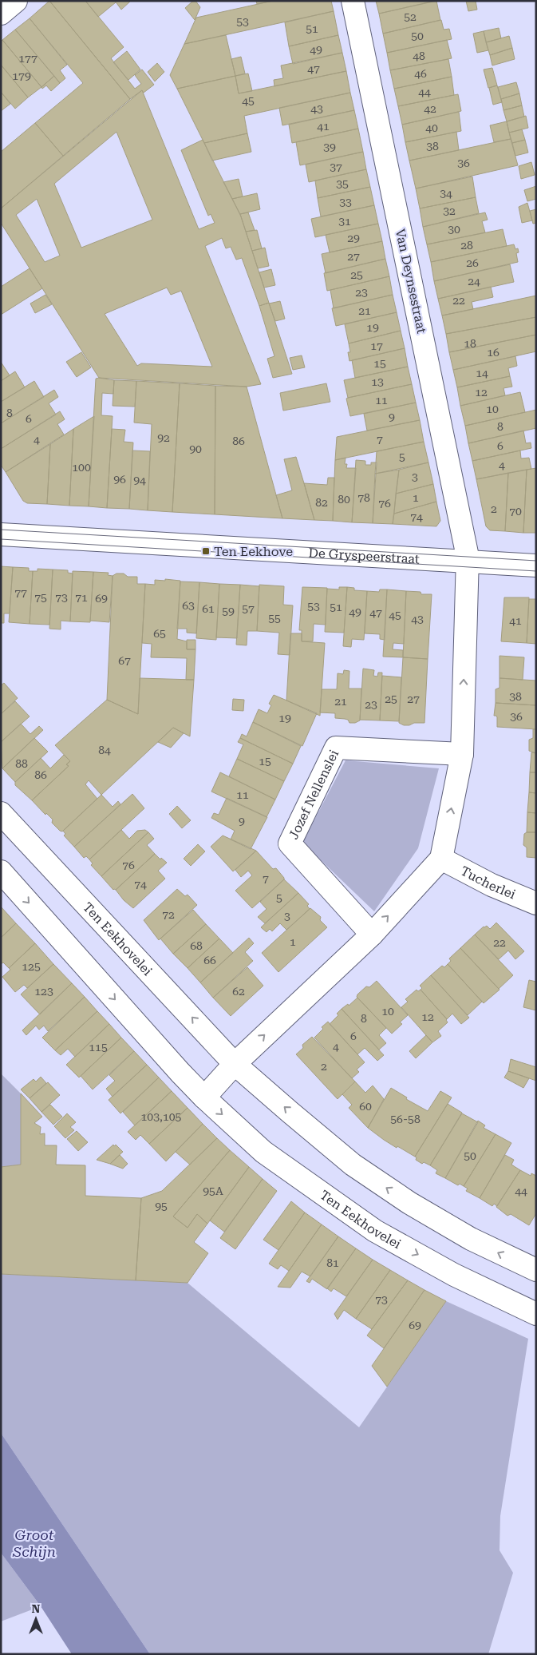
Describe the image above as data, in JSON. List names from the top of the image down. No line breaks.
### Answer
{"streets":{"street":["Van Deynsestraat","De Gryspeerstraat","Jozef Nellenslei","Tucherlei","Ten Eekhovelei"]},"crossings":[["Van Deynsestraat","De Gryspeerstraat"]],"water":["Groot Schijn"],"places":{"transit":["Ten Eekhove"]},"house_numbers":["52","53","51","50","49","48","177","47","46","179","44","45","43","42","41","40","38","39","36","37","35","34","33","32","31","30","29","28","27","26","25","24","23","22","21","19","18","17","16","15","14","13","12","11","10","8","9","6","8","92","4","7","86","6","90","5","4","100","3","96","94","78","1","80","82","76","2","70","74","77","75","73","71","69","63","53","51","61","57","59","49","47","45","55","43","41","65","67","38","25","27","21","23","36","19","84","15","88","86","11","9","76","7","74","5","72","3","1","22","68","66","125","123","62","10","12","8","6","4","115","2","60","103,105","56-58","50","95A","44","95","81","73","69"],"north":"top"}
